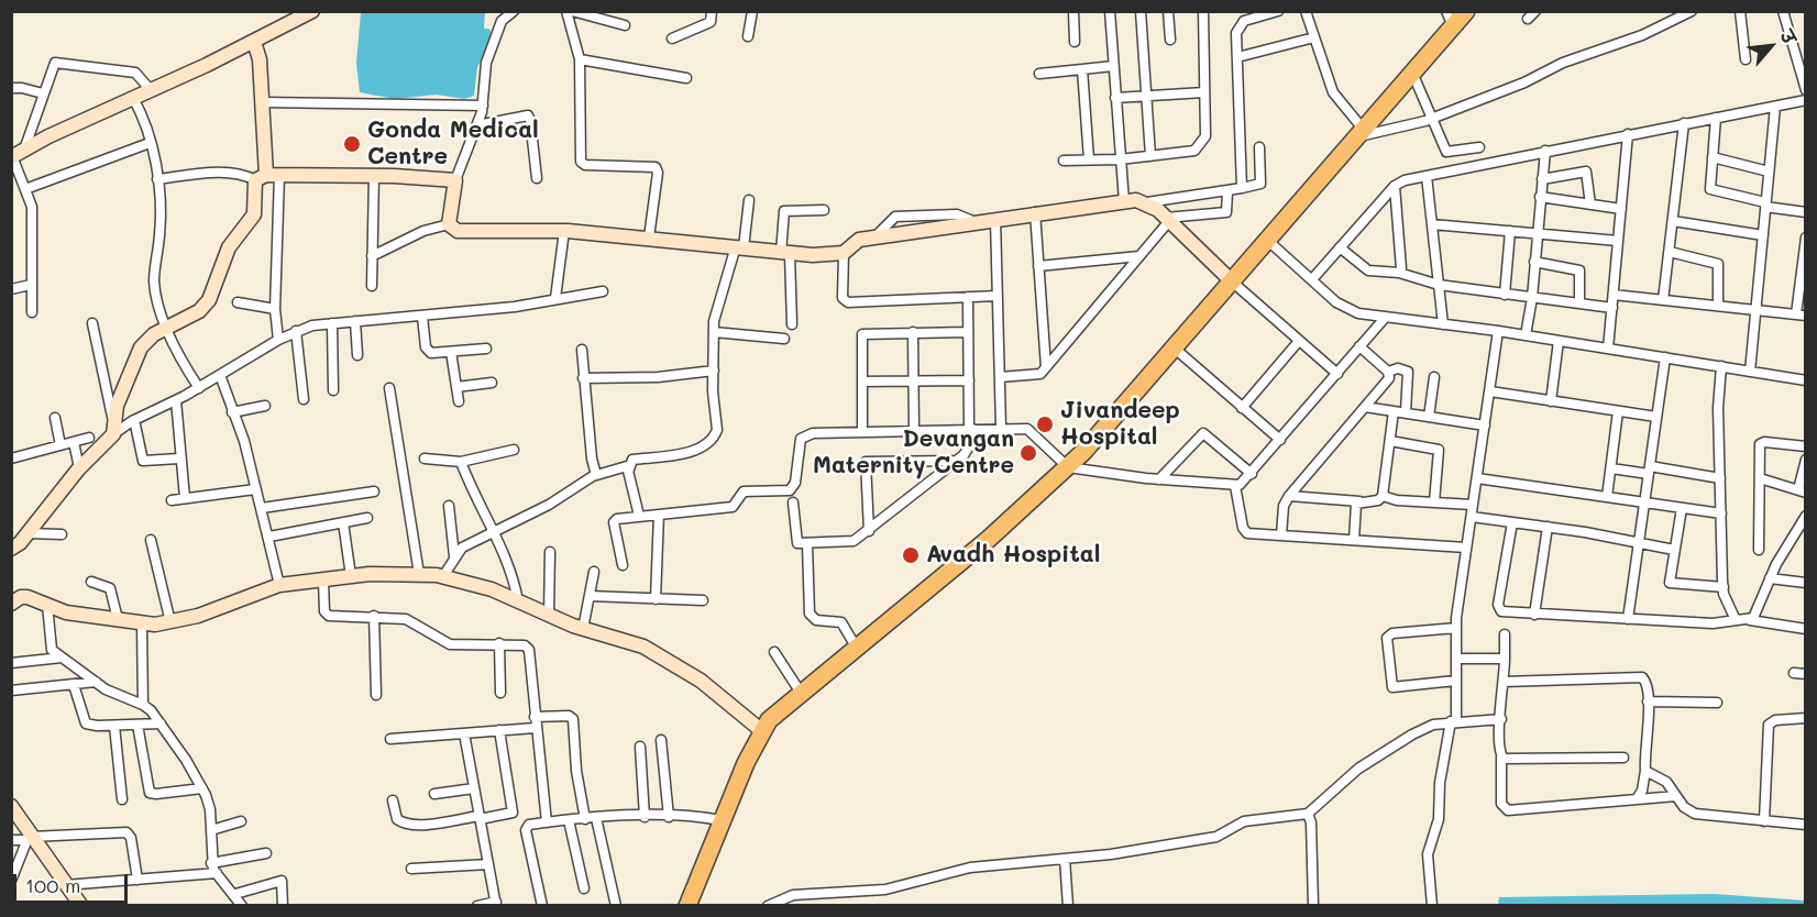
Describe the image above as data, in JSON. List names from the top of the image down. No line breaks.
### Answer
{"places":["Gonda Medical Centre","Jivandeep Hospital","Devangan Maternity Centre","Avadh Hospital"],"scale_bar":"100 m","north":"top right"}
